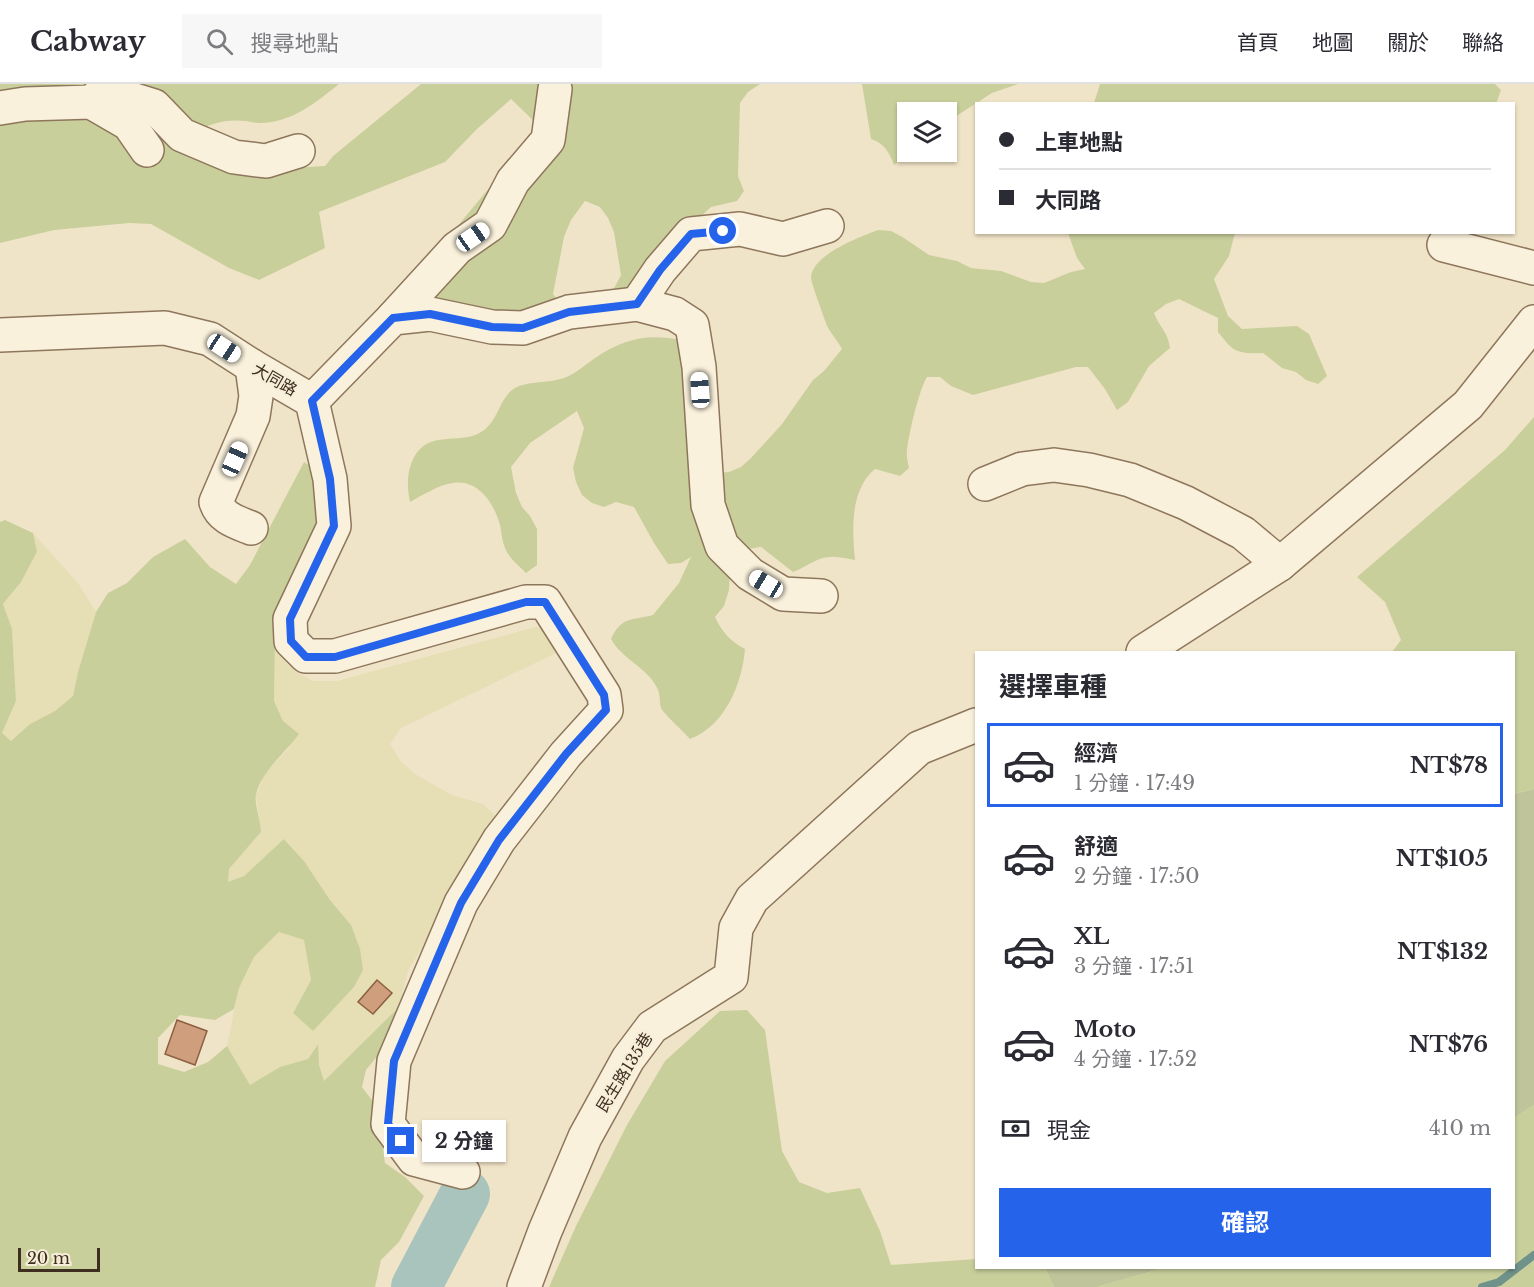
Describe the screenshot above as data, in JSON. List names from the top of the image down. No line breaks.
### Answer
{"streets":{"street":["大同路","民生路135巷"]},"scale_bar":"20 m","page":{"header":"Cabway","search":"搜尋地點","nav":["首頁","地圖","關於","聯絡"],"banner":["上車地點","大同路"],"heading":"選擇車種","list":[{"name":"經濟","note":"1 分鐘 · 17:49","value":"NT$78"},{"name":"舒適","note":"2 分鐘 · 17:50","value":"NT$105"},{"name":"XL","note":"3 分鐘 · 17:51","value":"NT$132"},{"name":"Moto","note":"4 分鐘 · 17:52","value":"NT$76"}],"pay":["現金","410 m"],"bubble":"2 分鐘","buttons":"確認","scale":"20 m"}}
